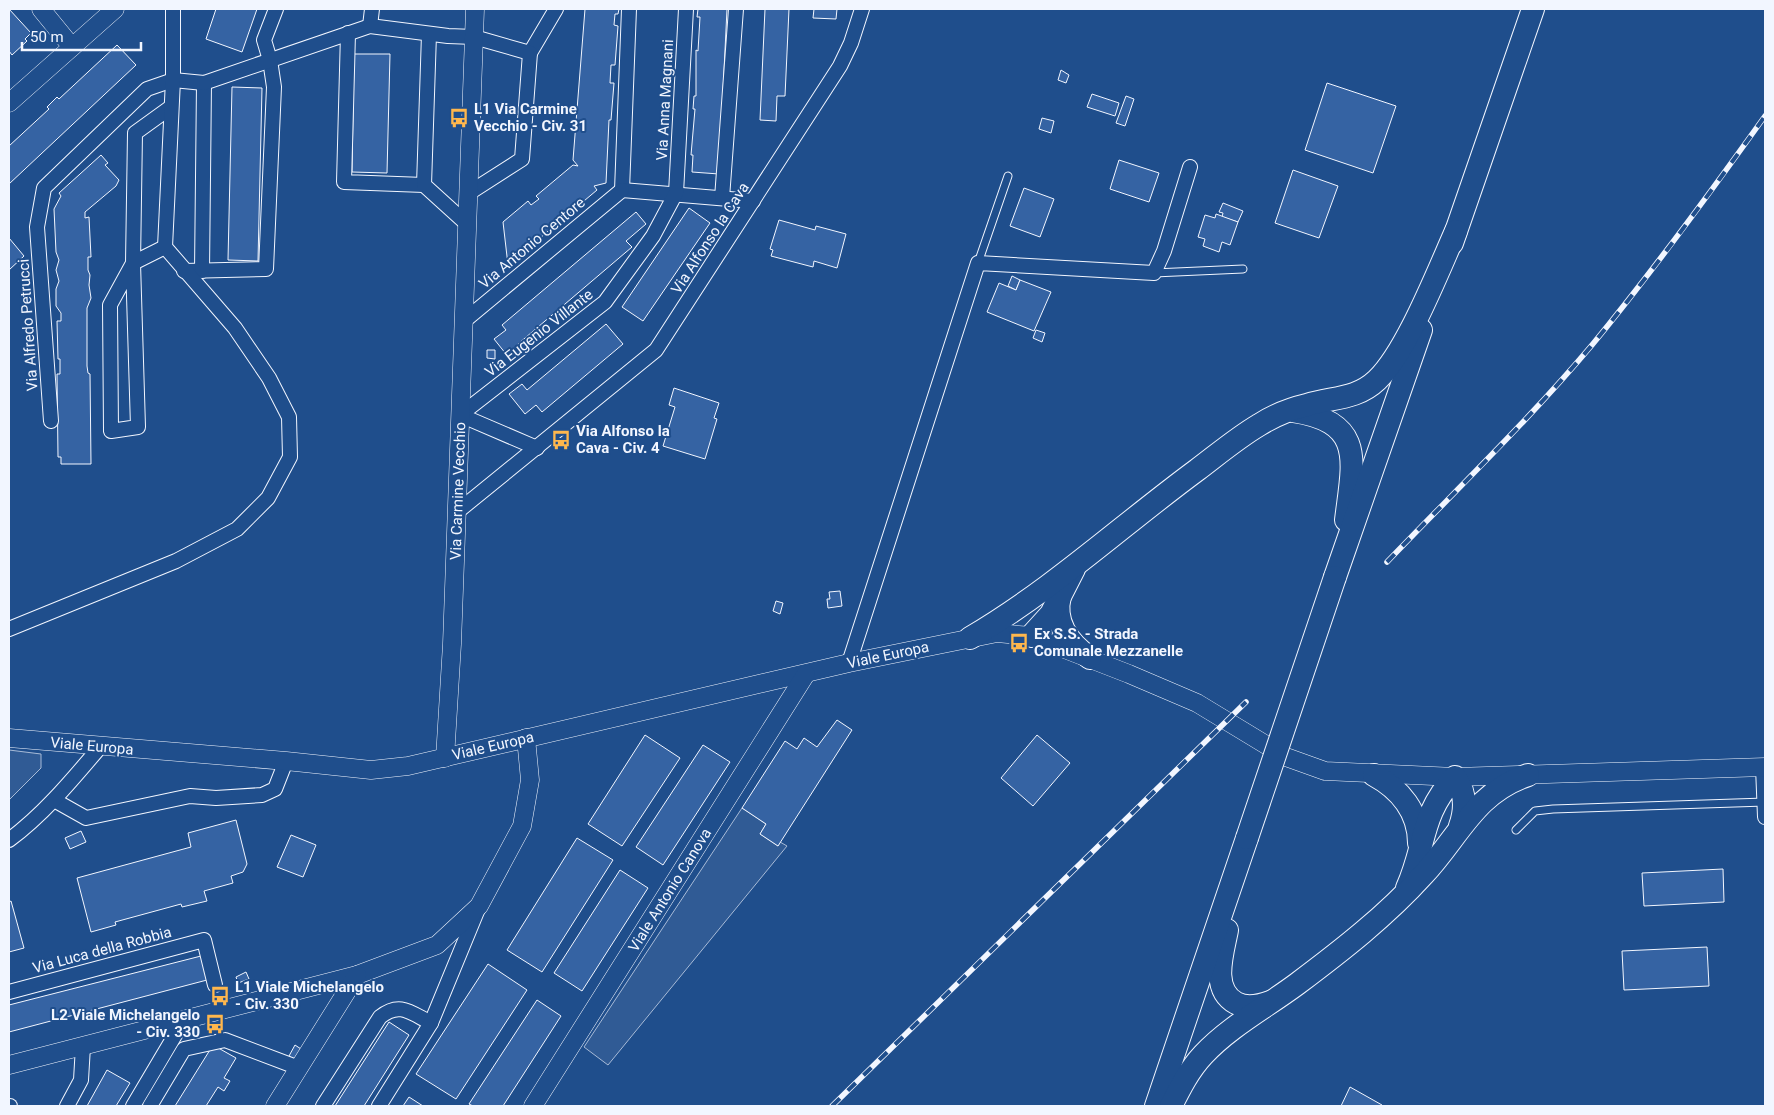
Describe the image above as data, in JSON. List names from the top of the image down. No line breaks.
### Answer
{"streets":{"street":["Via Anna Magnani","Via Alfonso la Cava","Via Antonio Centore","Via Alfredo Petrucci","Via Eugenio Villante","Via Carmine Vecchio","Viale Europa","Viale Antonio Canova","Via Luca della Robbia"]},"crossings":[["Via Anna Magnani","Via Eugenio Villante"],["Via Alfonso la Cava","Via Carmine Vecchio"],["Via Antonio Centore","Via Carmine Vecchio"],["Via Eugenio Villante","Via Carmine Vecchio"],["Via Carmine Vecchio","Viale Europa"],["Viale Europa","Viale Antonio Canova"]],"places":{"bus stop":["L1 Via Carmine Vecchio - Civ. 31","Via Alfonso la Cava - Civ. 4","Ex S.S. - Strada Comunale Mezzanelle","L1 Viale Michelangelo - Civ. 330","L2 Viale Michelangelo - Civ. 330"]},"scale_bar":"50 m"}
